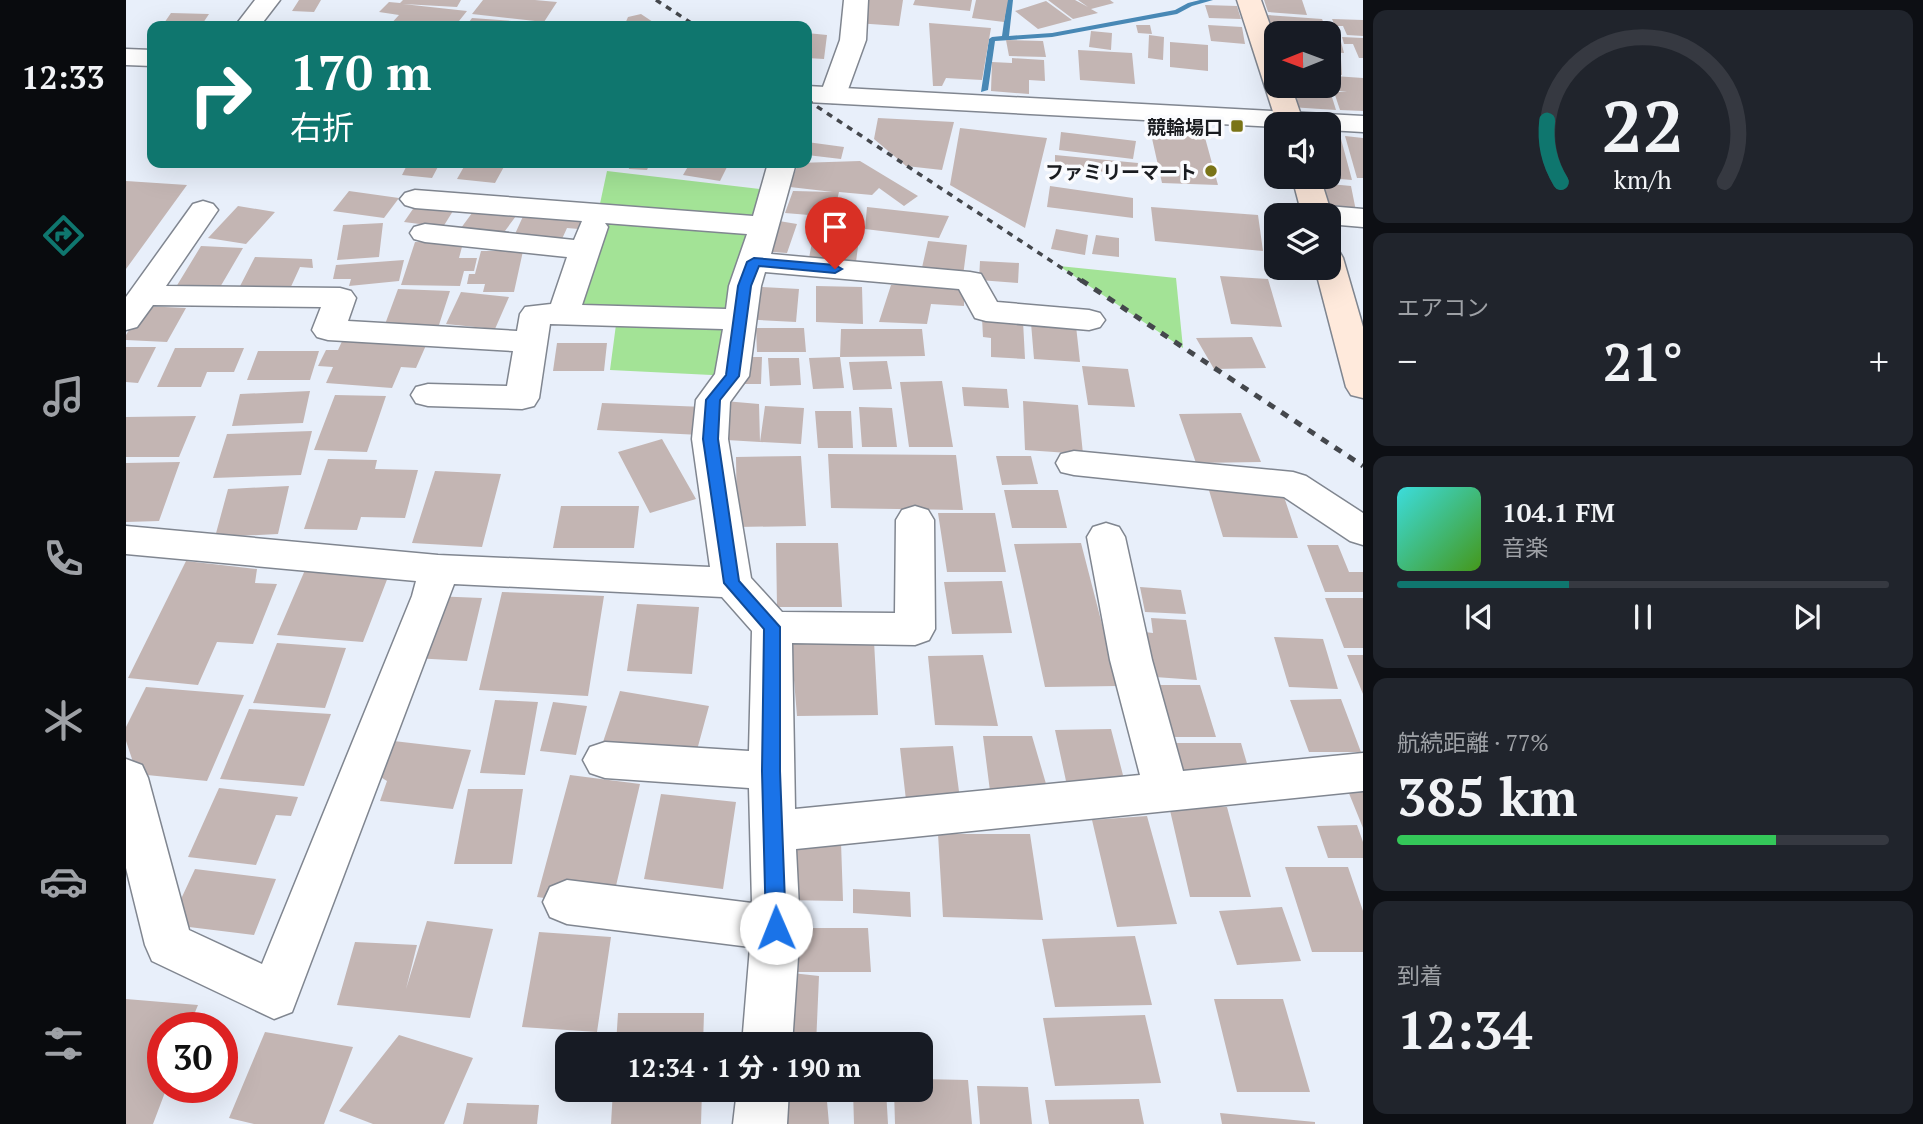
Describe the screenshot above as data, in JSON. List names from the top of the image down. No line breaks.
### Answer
{"places":{"transit":["競輪場口"],"other":["ファミリーマート"]},"north":"left","page":{"tabs":"12:33","turn":["170 m","右折"],"tile":["エアコン",["航続距離 · 77%","385 km"],["到着","12:34"]],"heat":["−","21°","+"],"song":["104.1 FM","音楽"],"limit":"30","trip":"12:34 · 1 分 · 190 m","gauge":["22","km/h"]}}
